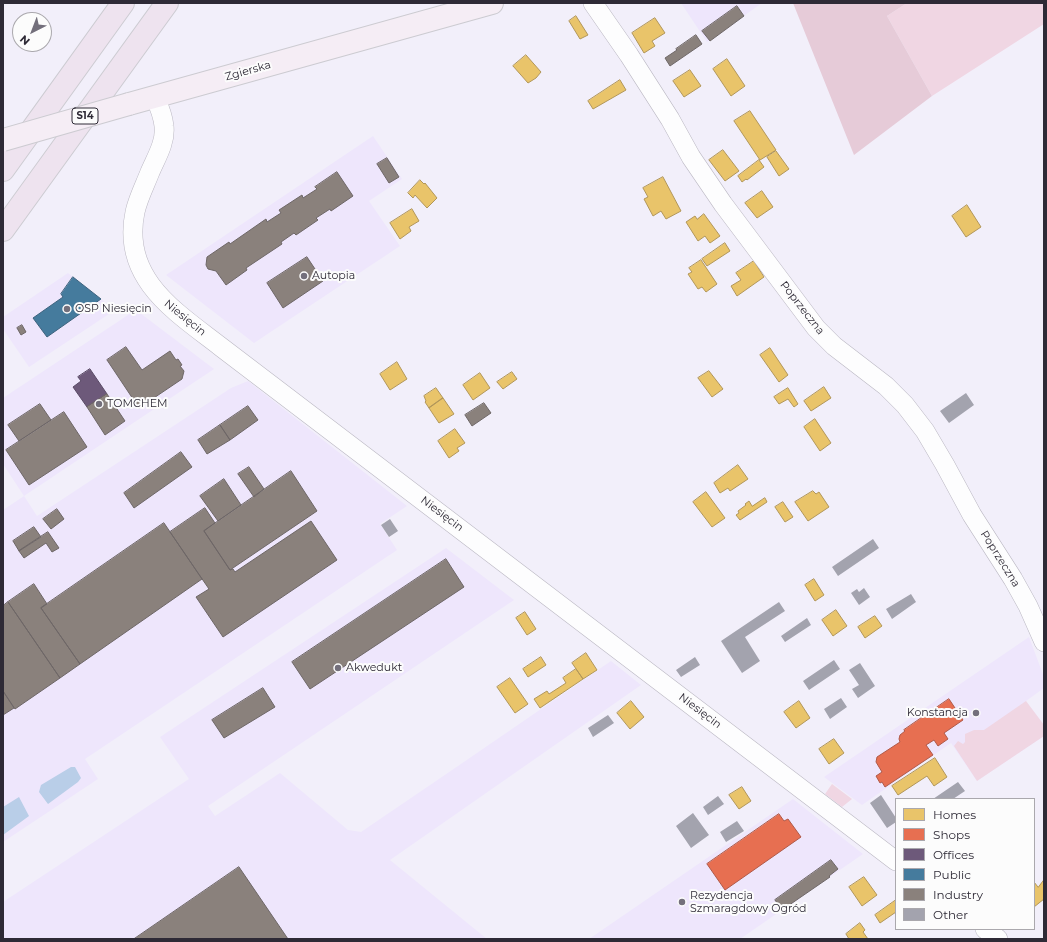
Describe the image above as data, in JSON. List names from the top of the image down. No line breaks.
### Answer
{"streets":{"highway":["S14"],"main road":["Zgierska"],"street":["Poprzeczna","Niesięcin"]},"crossings":[["Zgierska","Niesięcin"]],"places":["Autopia","OSP Niesięcin","TOMCHEM","Akwedukt","Konstancja","Rezydencja Szmaragdowy Ogród"],"legend":["Homes","Shops","Offices","Public","Industry","Other"],"north":"bottom left"}
